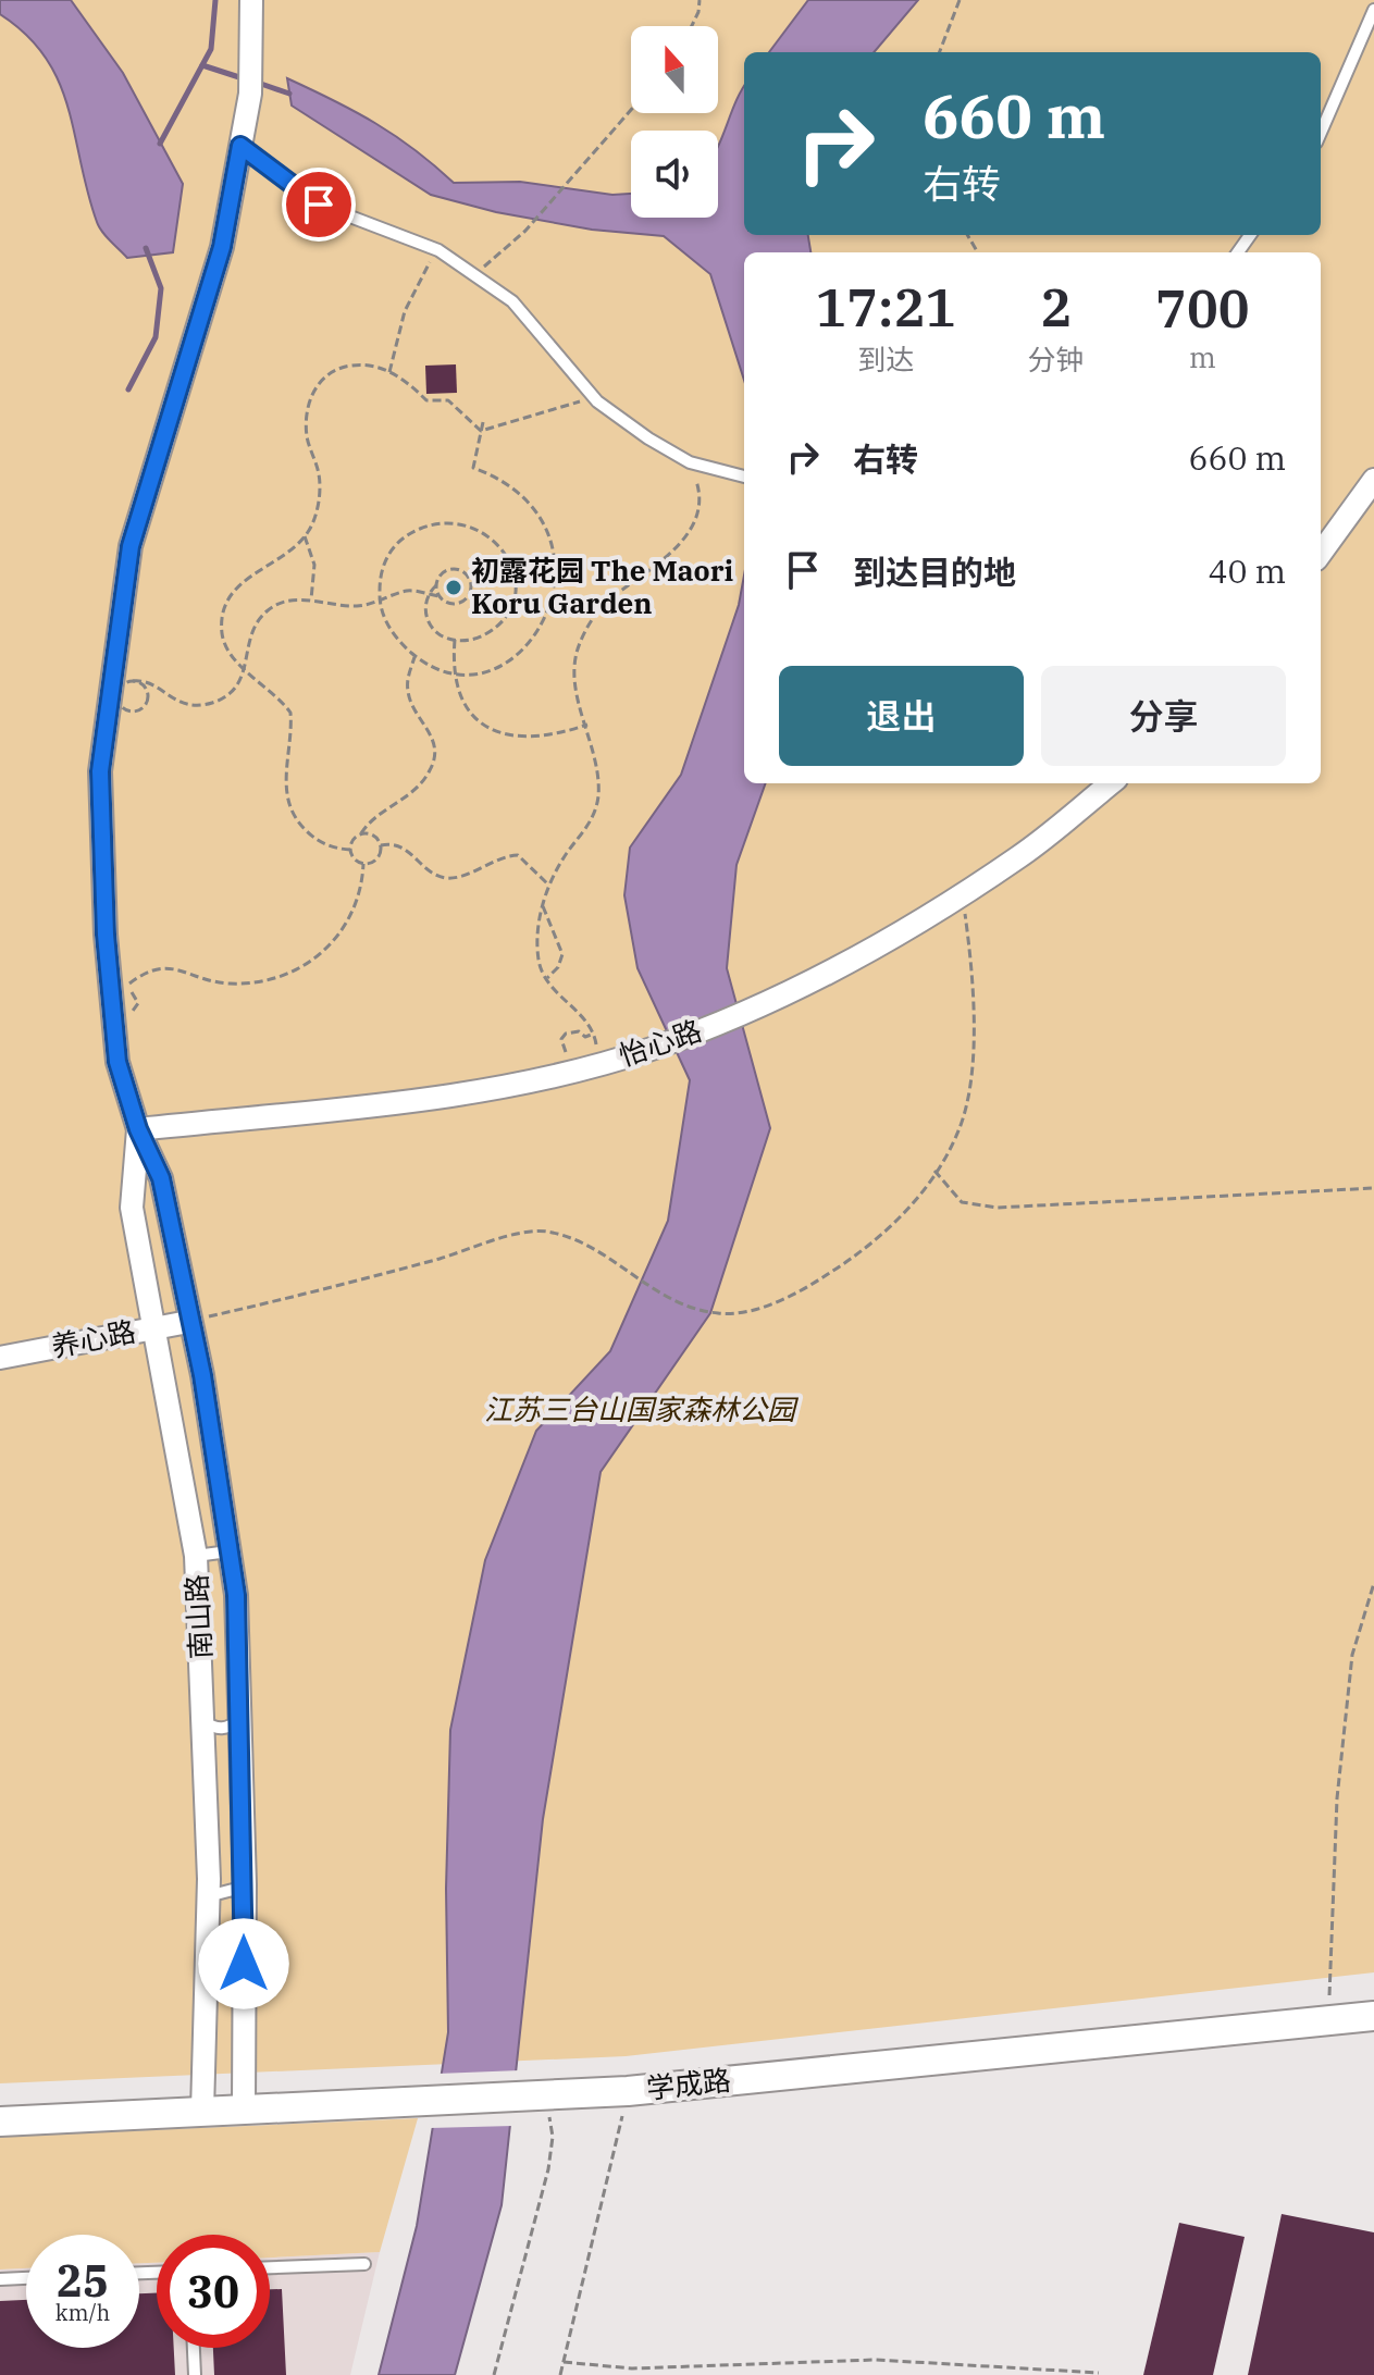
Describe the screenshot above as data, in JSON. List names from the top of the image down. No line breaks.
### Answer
{"streets":{"street":["怡心路","养心路","南山路","学成路"]},"crossings":[["怡心路","南山路"],["养心路","南山路"],["南山路","学成路"]],"parks":["江苏三台山国家森林公园"],"places":["初露花园 The Maori Koru Garden"],"north":"top","page":{"turn":["660 m","右转"],"eta":["17:21","到达","2","分钟","700","m"],"list":[{"name":"右转","value":"660 m"},{"name":"到达目的地","value":"40 m"}],"buttons":["退出","分享"],"speed":"25 km/h","limit":"30"}}
